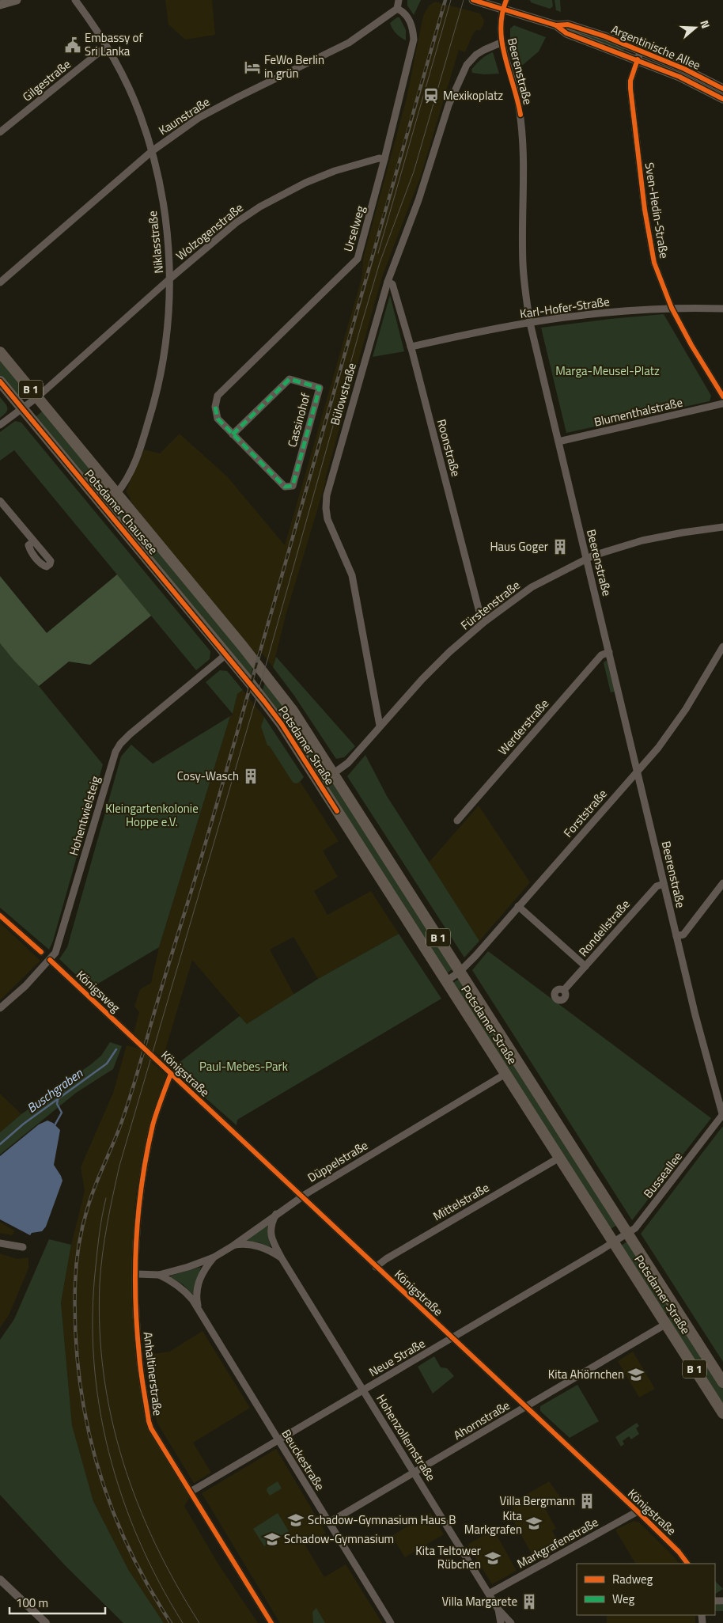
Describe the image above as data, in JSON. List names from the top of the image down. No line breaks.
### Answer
{"streets":{"main road":["Argentinische Allee","B 1","Potsdamer Chaussee","Potsdamer Straße"],"street":["Beerenstraße","Gilgestraße","Kaunstraße","Sven-Hedin-Straße","Urselweg","Wolzogenstraße","Niklasstraße","Karl-Hofer-Straße","Bülowstraße","Blumenthalstraße","Cassinohof","Roonstraße","Fürstenstraße","Werderstraße","Forststraße","Hohentwielsteig","Rondellstraße","Königsweg","Königstraße","Düppelstraße","Busseallee","Mittelstraße","Neue Straße","Anhaltinerstraße","Ahornstraße","Hohenzollernstraße","Beuckestraße","Markgrafenstraße"]},"crossings":[["Argentinische Allee","Beerenstraße"],["Argentinische Allee","Sven-Hedin-Straße"],["Beerenstraße","Karl-Hofer-Straße"],["Beerenstraße","Bülowstraße"],["Beerenstraße","Blumenthalstraße"],["Beerenstraße","Fürstenstraße"],["Beerenstraße","Werderstraße"],["Beerenstraße","Forststraße"],["Beerenstraße","Rondellstraße"],["Beerenstraße","Busseallee"],["Gilgestraße","Niklasstraße"],["Kaunstraße","Urselweg"],["Kaunstraße","Niklasstraße"],["Sven-Hedin-Straße","Karl-Hofer-Straße"],["Urselweg","Wolzogenstraße"],["Urselweg","Cassinohof"],["Wolzogenstraße","Niklasstraße"],["Wolzogenstraße","Potsdamer Chaussee"],["Niklasstraße","Potsdamer Chaussee"],["Karl-Hofer-Straße","Roonstraße"],["Bülowstraße","Roonstraße"],["Bülowstraße","Fürstenstraße"],["Roonstraße","Fürstenstraße"],["Potsdamer Chaussee","Potsdamer Straße"],["Potsdamer Chaussee","Hohentwielsteig"],["Fürstenstraße","Potsdamer Straße"],["Potsdamer Straße","Forststraße"],["Potsdamer Straße","Hohentwielsteig"],["Potsdamer Straße","Düppelstraße"],["Potsdamer Straße","Busseallee"],["Potsdamer Straße","Mittelstraße"],["Potsdamer Straße","Neue Straße"],["Potsdamer Straße","Ahornstraße"],["Hohentwielsteig","Königsweg"],["Königsweg","Königstraße"],["Königstraße","Düppelstraße"],["Königstraße","Mittelstraße"],["Königstraße","Neue Straße"],["Königstraße","Anhaltinerstraße"],["Königstraße","Ahornstraße"],["Königstraße","Markgrafenstraße"],["Düppelstraße","Anhaltinerstraße"],["Düppelstraße","Hohenzollernstraße"],["Düppelstraße","Beuckestraße"],["Busseallee","Neue Straße"],["Neue Straße","Anhaltinerstraße"],["Neue Straße","Hohenzollernstraße"],["Neue Straße","Beuckestraße"],["Ahornstraße","Hohenzollernstraße"],["Ahornstraße","Beuckestraße"],["Hohenzollernstraße","Markgrafenstraße"]],"water":["Buschgraben"],"parks":["Marga-Meusel-Platz","Kleingartenkolonie Hoppe e.V.","Paul-Mebes-Park"],"places":{"public building":["Embassy of Sri Lanka"],"hotel":["FeWo Berlin in grün"],"station":["Mexikoplatz"],"building":["Haus Goger","Cosy-Wasch","Villa Bergmann","Villa Margarete"],"school or university":["Kita Ahörnchen","Schadow-Gymnasium Haus B","Kita Markgrafen","Schadow-Gymnasium","Kita Teltower Rübchen"]},"legend":["Radweg","Weg"],"scale_bar":"100 m","north":"right"}
